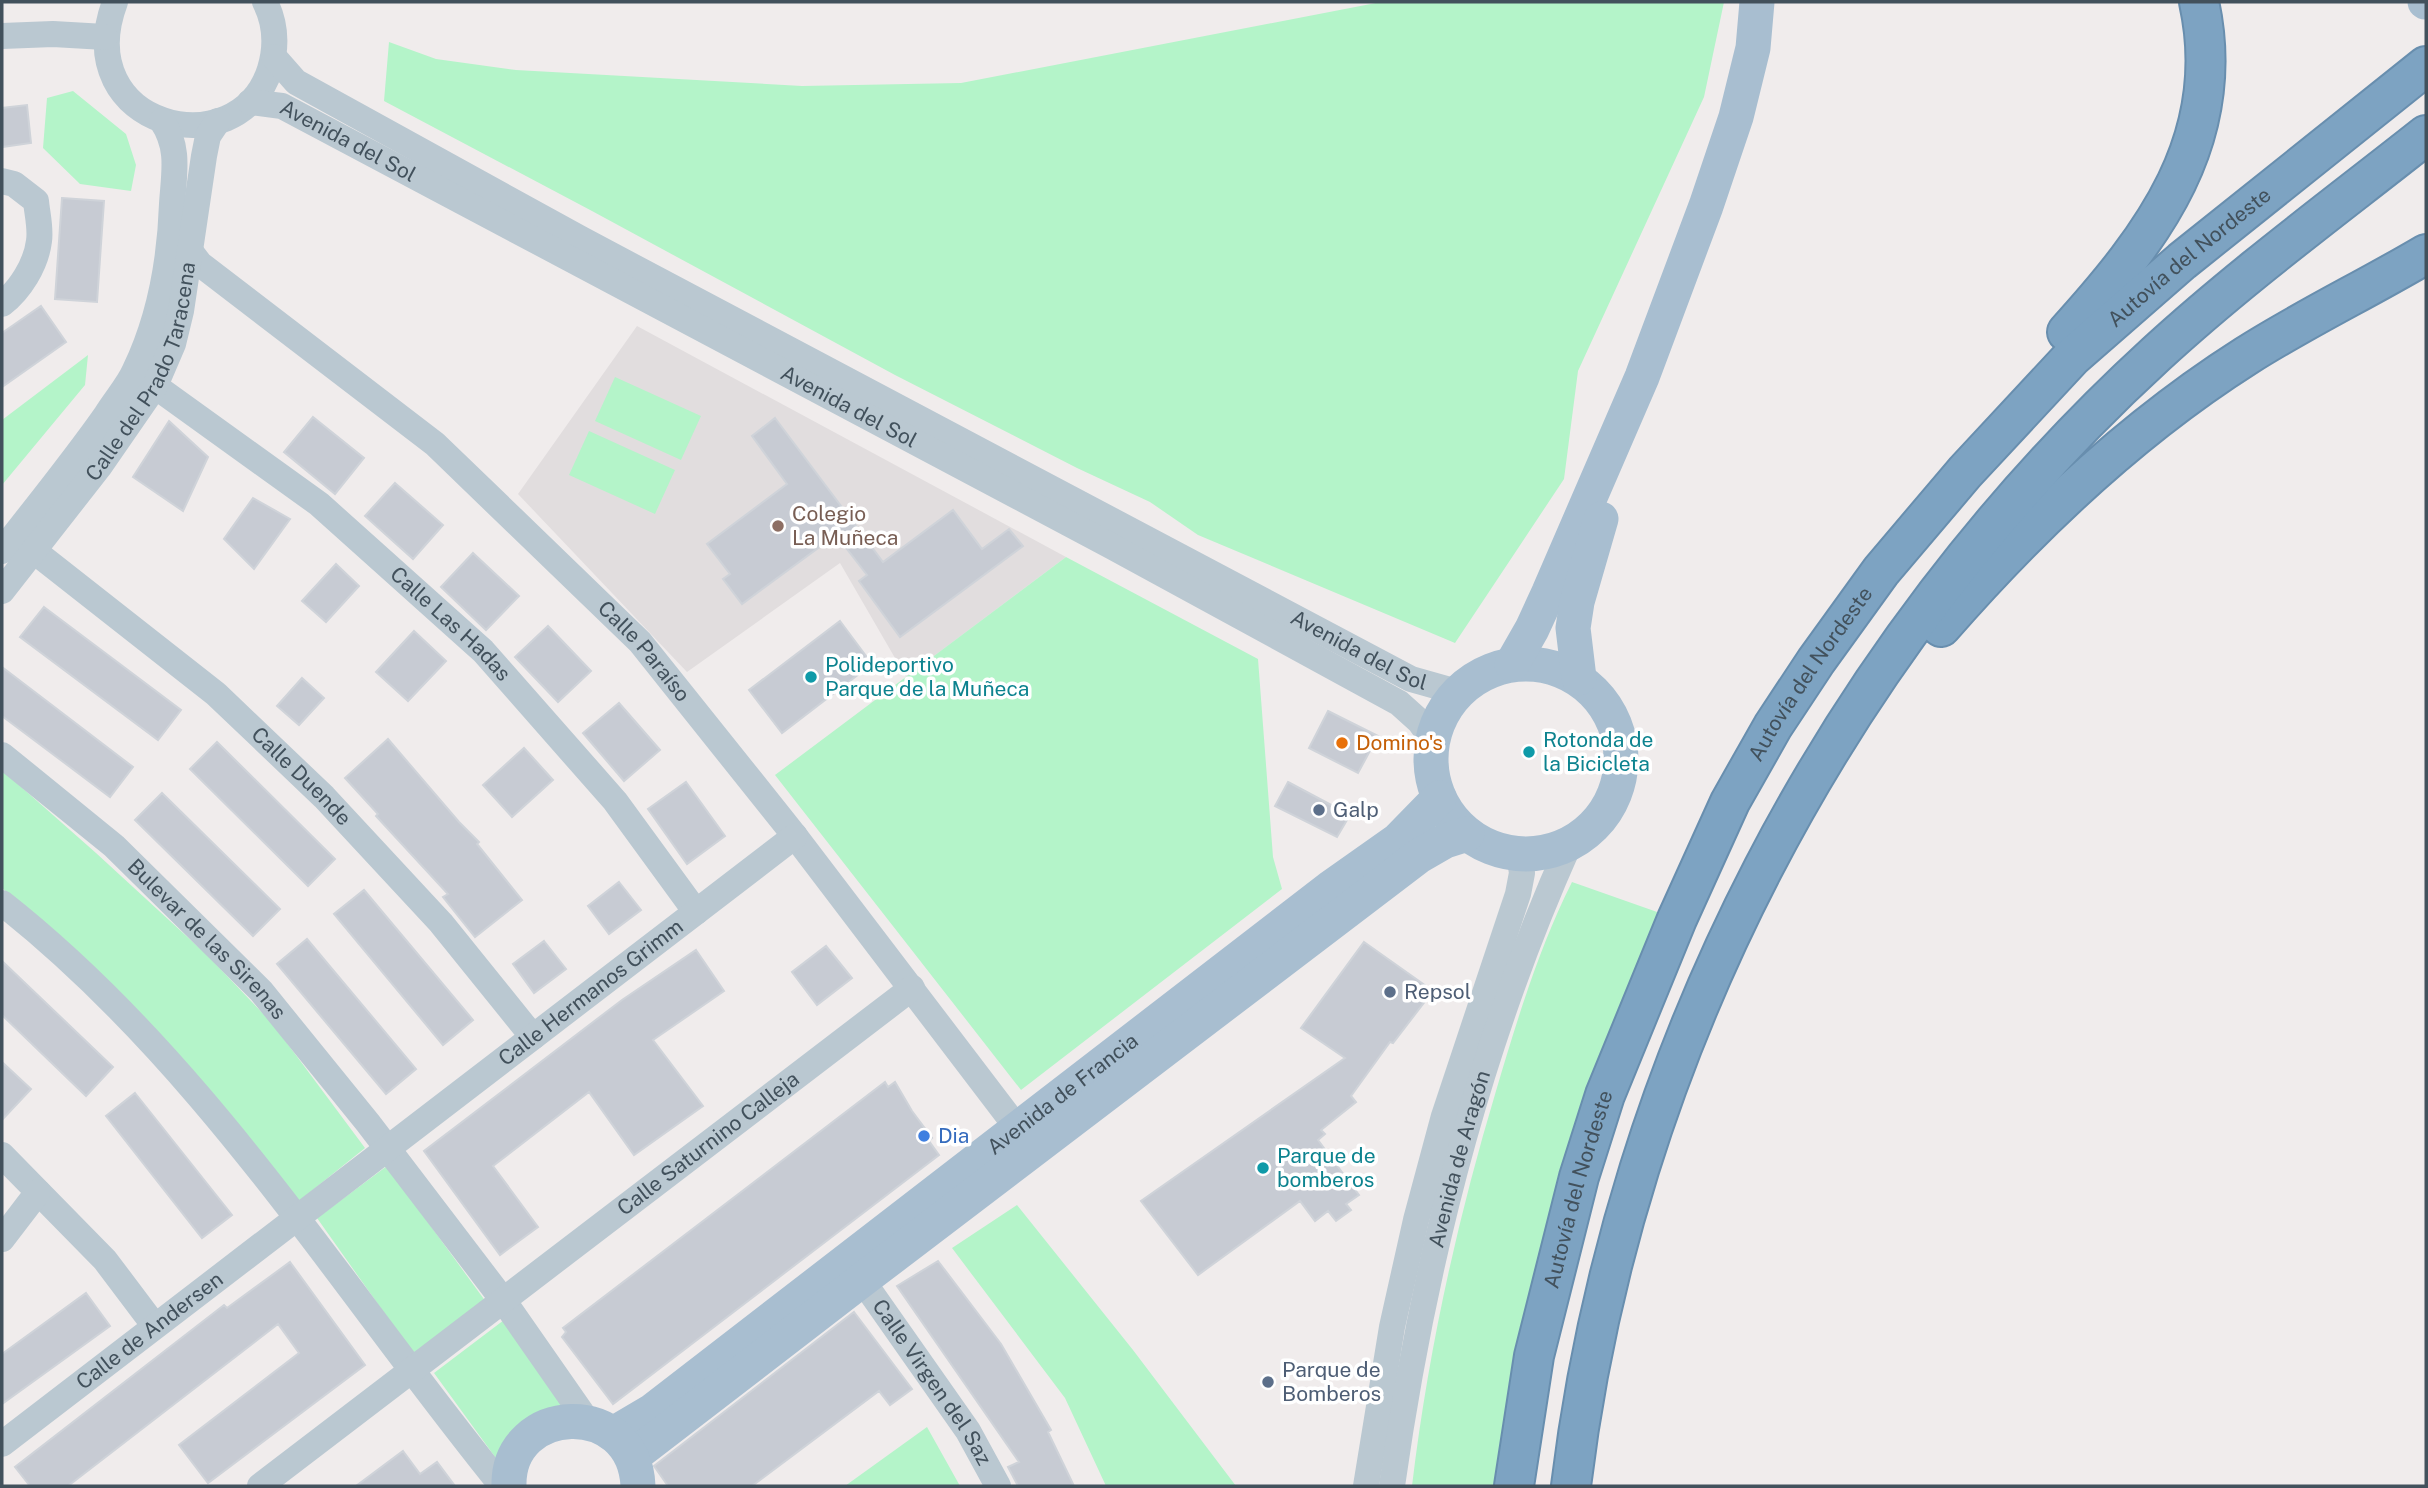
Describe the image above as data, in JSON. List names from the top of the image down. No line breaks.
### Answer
{"streets":{"highway":["Autovía del Nordeste"],"main road":["Avenida de Francia"],"street":["Avenida del Sol","Calle del Prado Taracena","Calle Las Hadas","Calle Paraíso","Calle Duende","Bulevar de las Sirenas","Calle Hermanos Grimm","Calle Saturnino Calleja","Avenida de Aragón","Calle de Andersen","Calle Virgen del Saz"]},"crossings":[["Avenida del Sol","Avenida de Francia"],["Avenida del Sol","Avenida de Aragón"],["Calle del Prado Taracena","Calle Las Hadas"],["Calle del Prado Taracena","Calle Paraíso"],["Calle del Prado Taracena","Calle Duende"],["Calle Las Hadas","Calle Hermanos Grimm"],["Calle Paraíso","Calle Hermanos Grimm"],["Calle Paraíso","Avenida de Francia"],["Calle Paraíso","Calle Saturnino Calleja"],["Calle Duende","Calle Hermanos Grimm"],["Bulevar de las Sirenas","Calle Hermanos Grimm"],["Bulevar de las Sirenas","Avenida de Francia"],["Bulevar de las Sirenas","Calle Saturnino Calleja"],["Avenida de Francia","Avenida de Aragón"],["Avenida de Francia","Calle Virgen del Saz"]],"places":["Colegio La Muñeca","Polideportivo Parque de la Muñeca","Domino's","Rotonda de la Bicicleta","Galp","Repsol","Dia","Parque de bomberos","Parque de Bomberos"]}
